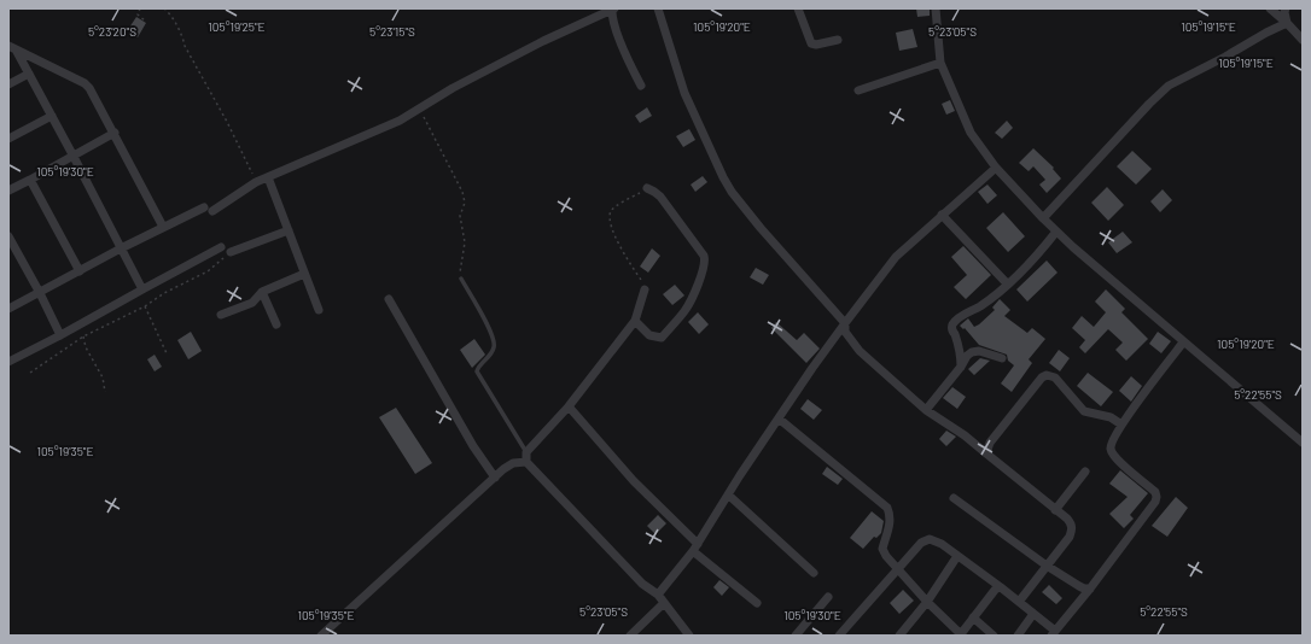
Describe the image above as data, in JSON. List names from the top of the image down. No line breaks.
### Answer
{"coordinates":["105°19'15\"E","105°19'25\"E","105°19'20\"E","5°23'20\"S","5°23'15\"S","5°23'05\"S","105°19'30\"E","5°22'55\"S","105°19'35\"E"]}
